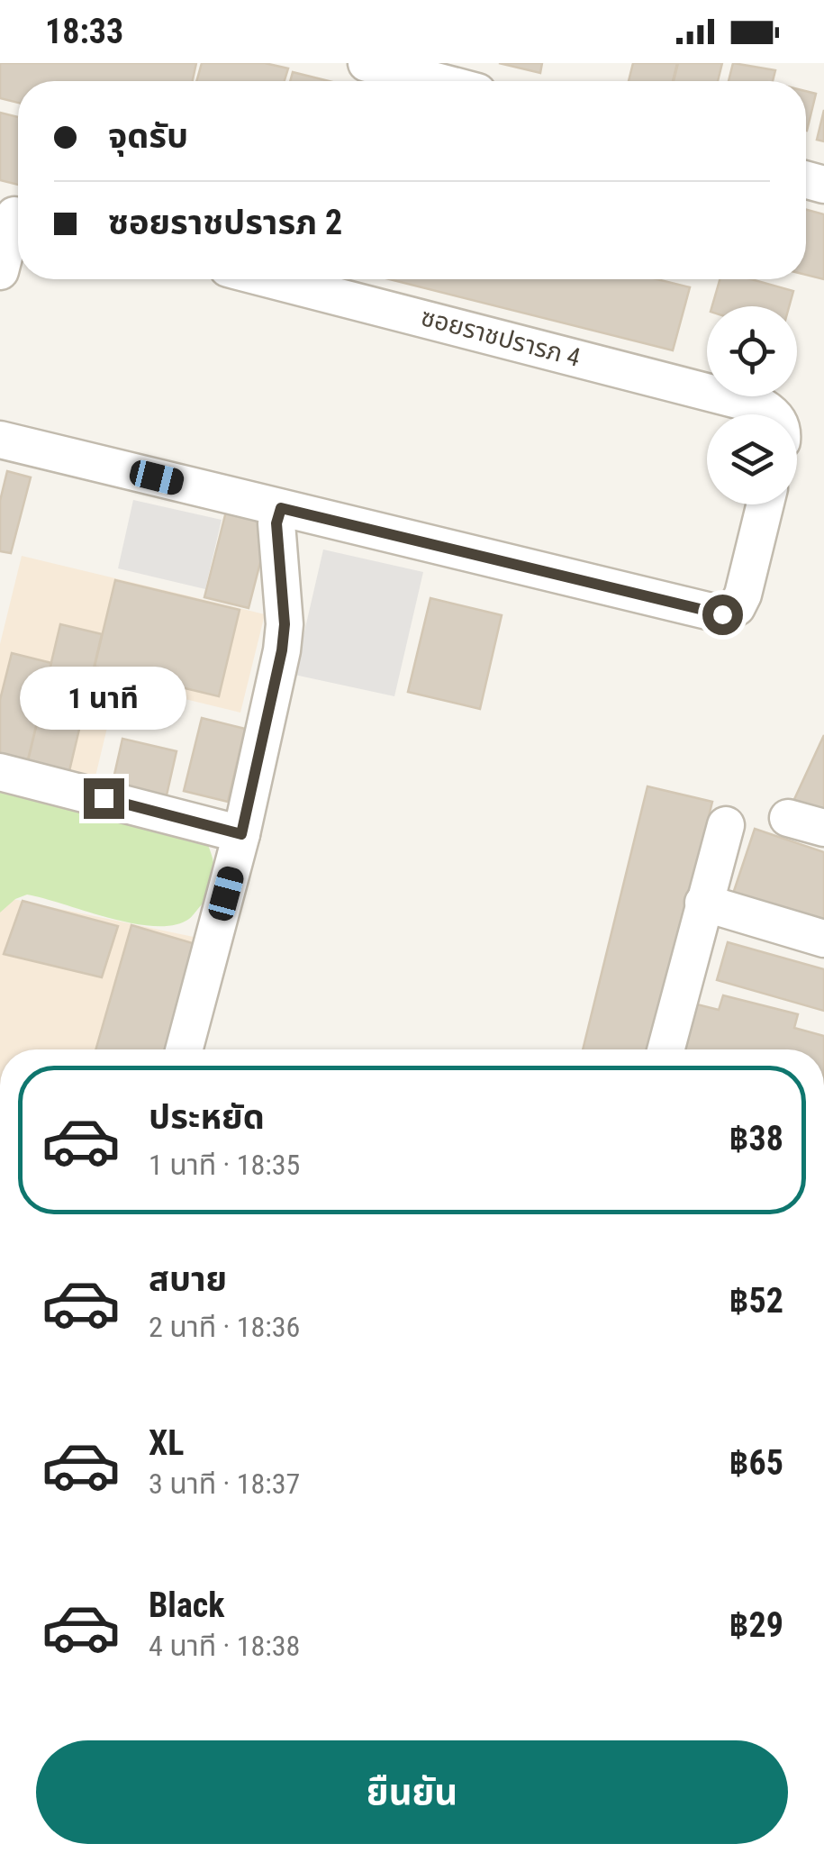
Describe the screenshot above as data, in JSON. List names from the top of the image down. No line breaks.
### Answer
{"streets":{"street":["ซอยราชปรารภ 4"]},"page":{"status":"18:33","banner":["จุดรับ","ซอยราชปรารภ 2"],"bubble":"1 นาที","list":[{"name":"ประหยัด","note":"1 นาที · 18:35","value":"฿38"},{"name":"สบาย","note":"2 นาที · 18:36","value":"฿52"},{"name":"XL","note":"3 นาที · 18:37","value":"฿65"},{"name":"Black","note":"4 นาที · 18:38","value":"฿29"}],"buttons":"ยืนยัน"}}
